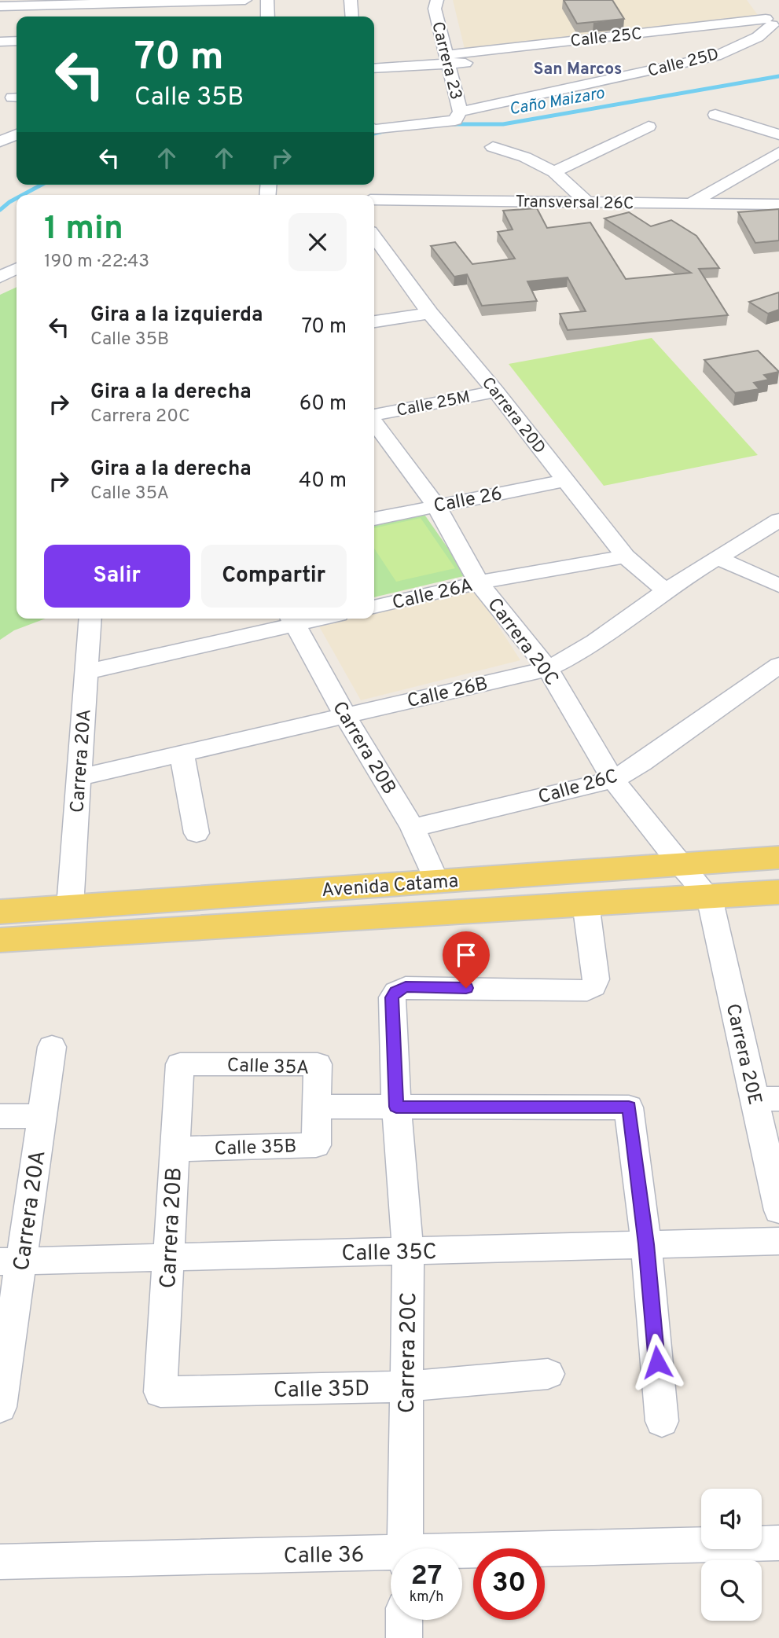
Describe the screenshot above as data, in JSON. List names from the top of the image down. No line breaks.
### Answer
{"streets":{"main road":["Avenida Catama"],"street":["Calle 25C","Carrera 23","Calle 25D","Transversal 26C","Calle 25M","Carrera 20D","Calle 26","Calle 26A","Carrera 20C","Calle 26B","Carrera 20B","Carrera 20A","Calle 26C","Carrera 20E","Calle 35A","Calle 35B","Calle 35C","Calle 35D","Calle 36"]},"crossings":[["Calle 25C","Carrera 23"],["Calle 25C","Calle 25D"],["Carrera 23","Calle 25D"],["Calle 25M","Carrera 20D"],["Carrera 20D","Calle 26"],["Carrera 20D","Calle 26A"],["Carrera 20D","Calle 26B"],["Calle 26","Carrera 20C"],["Calle 26A","Carrera 20C"],["Carrera 20C","Calle 26B"],["Carrera 20C","Calle 26C"],["Carrera 20C","Avenida Catama"],["Carrera 20C","Carrera 20E"],["Carrera 20C","Calle 35C"],["Carrera 20C","Calle 35D"],["Calle 26B","Carrera 20B"],["Calle 26B","Carrera 20A"],["Carrera 20B","Calle 26C"],["Carrera 20B","Avenida Catama"],["Carrera 20B","Calle 35A"],["Carrera 20B","Calle 35B"],["Carrera 20B","Calle 35C"],["Carrera 20B","Calle 35D"],["Carrera 20A","Avenida Catama"],["Carrera 20A","Calle 35C"],["Avenida Catama","Carrera 20E"],["Calle 35A","Calle 35B"]],"districts":["San Marcos"],"water":["Caño Maizaro"],"page":{"turn":["70 m","Calle 35B"],"heading":["1 min","190 m · 22:43"],"list":[{"name":"Gira a la izquierda","note":"Calle 35B","value":"70 m"},{"name":"Gira a la derecha","note":"Carrera 20C","value":"60 m"},{"name":"Gira a la derecha","note":"Calle 35A","value":"40 m"}],"buttons":["Salir","Compartir"],"speed":"27 km/h","limit":"30"}}
